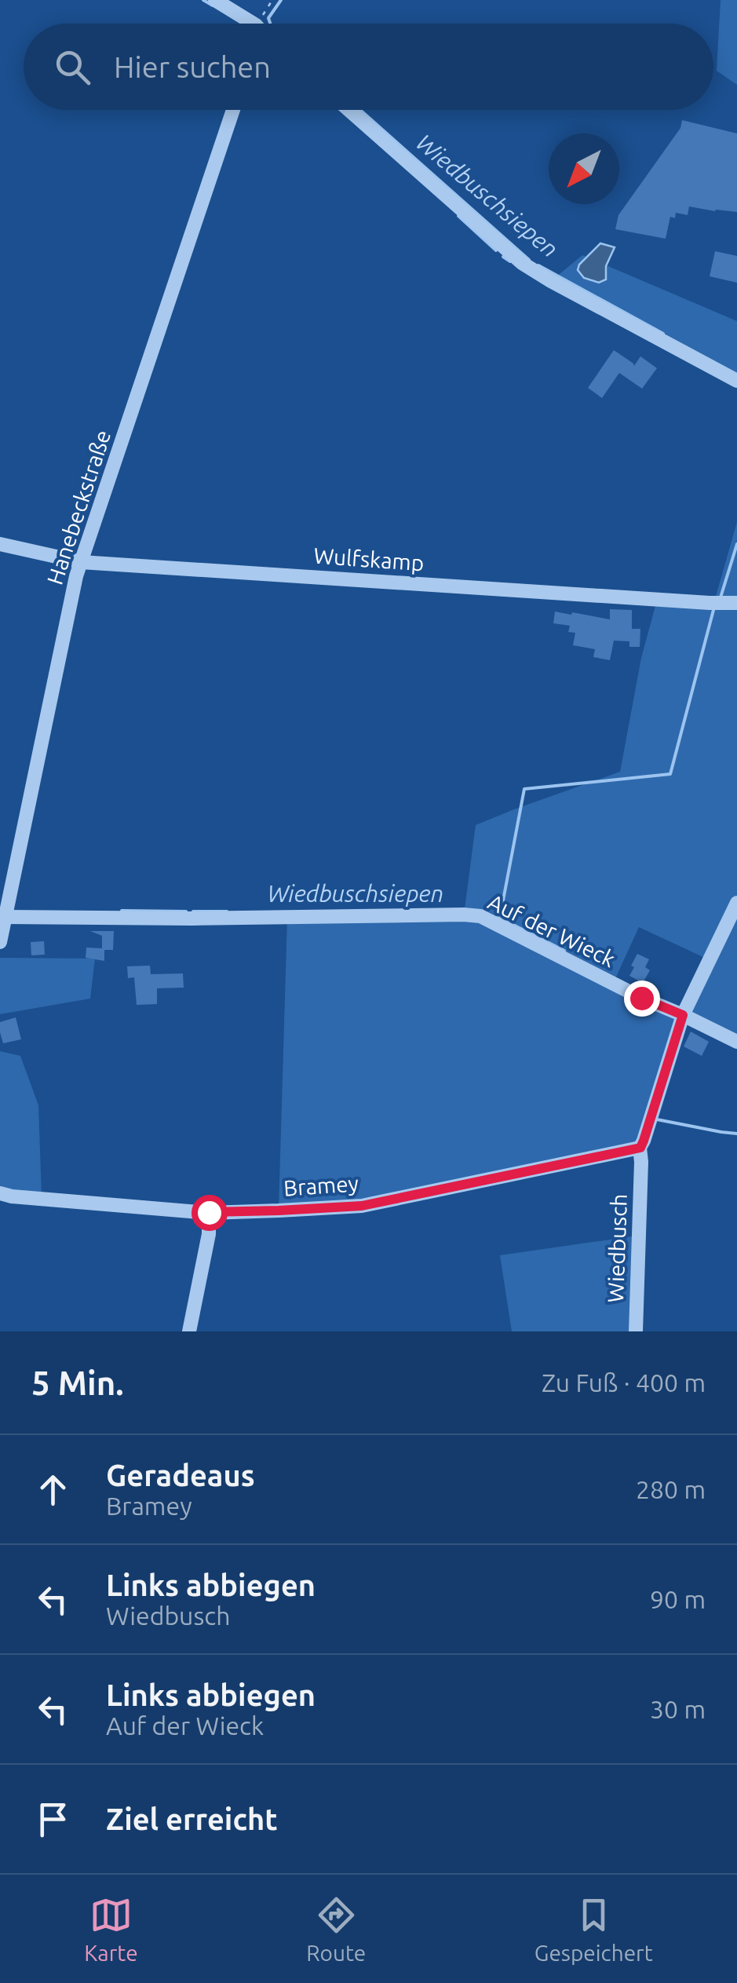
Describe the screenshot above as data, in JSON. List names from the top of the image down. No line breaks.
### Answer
{"streets":{"street":["Hanebeckstraße","Wulfskamp","Auf der Wieck","Bramey","Wiedbusch"]},"crossings":[["Hanebeckstraße","Wulfskamp"],["Hanebeckstraße","Auf der Wieck"],["Auf der Wieck","Wiedbusch"],["Bramey","Wiedbusch"]],"water":["Wiedbuschsiepen"],"north":"bottom left","page":{"search":"Hier suchen","heading":["5 Min.","Zu Fuß · 400 m"],"list":[["Geradeaus","Bramey","280 m"],["Links abbiegen","Wiedbusch","90 m"],["Links abbiegen","Auf der Wieck","30 m"],"Ziel erreicht"],"nav":["Karte","Route","Gespeichert"]}}
